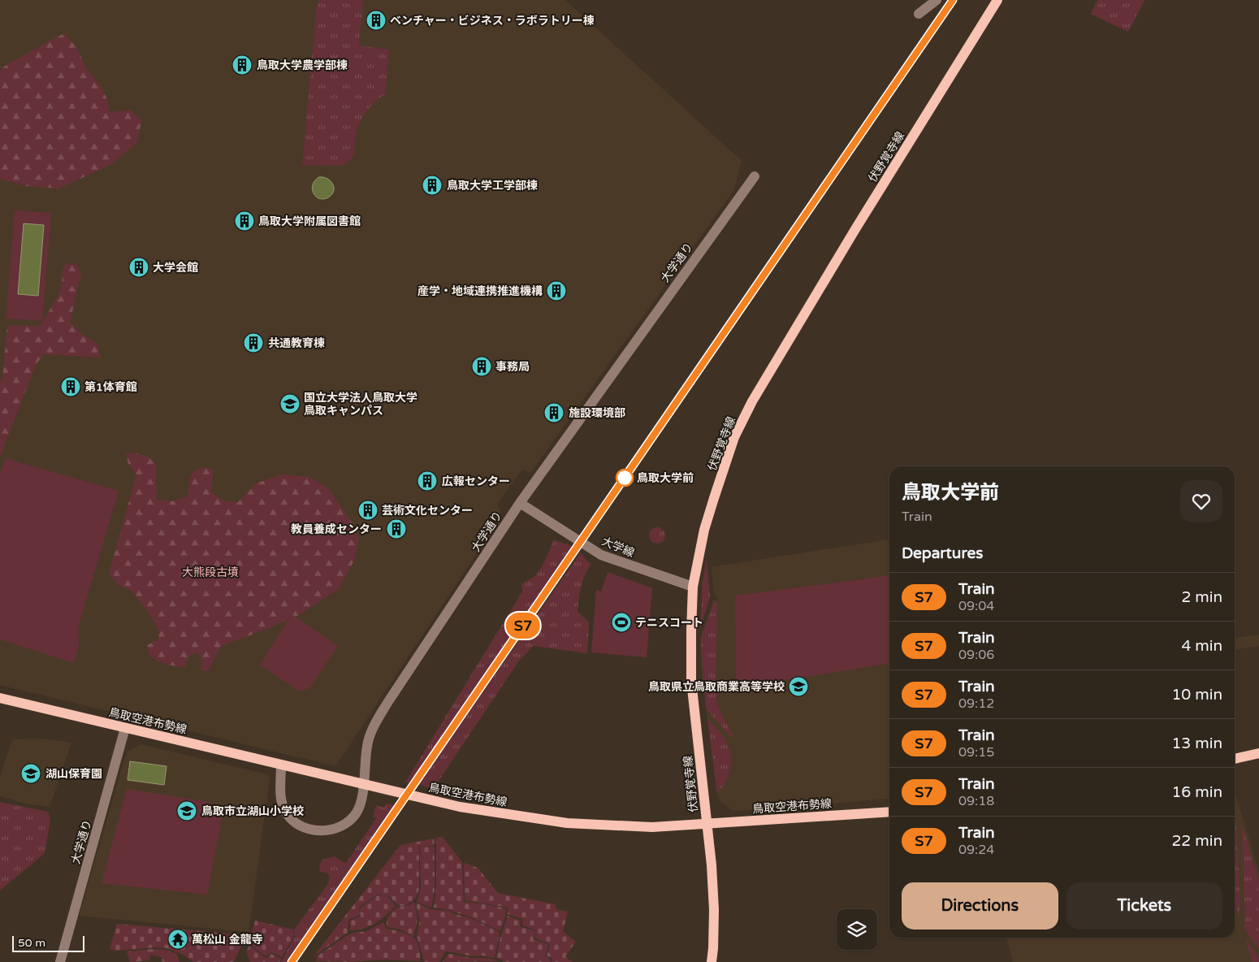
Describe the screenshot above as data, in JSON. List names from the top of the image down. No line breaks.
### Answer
{"streets":{"main road":["伏野覚寺線","鳥取空港布勢線"],"street":["大学通り","大学線"]},"crossings":[["伏野覚寺線","大学線"],["伏野覚寺線","鳥取空港布勢線"],["大学通り","大学線"],["大学通り","鳥取空港布勢線"]],"parks":["大熊段古墳"],"places":{"building":["ベンチャー・ビジネス・ラボラトリー棟","鳥取大学農学部棟","鳥取大学工学部棟","鳥取大学附属図書館","大学会館","産学・地域連携推進機構","共通教育棟","事務局","第1体育館","施設環境部","広報センター","芸術文化センター","教員養成センター"],"school or university":["国立大学法人鳥取大学 鳥取キャンパス","鳥取県立鳥取商業高等学校","湖山保育園","鳥取市立湖山小学校"],"other":["鳥取大学前"],"sports":["テニスコート"],"temple":["萬松山 金龍寺"]},"scale_bar":"50 m","page":{"on_map":"S7","heading":[["鳥取大学前","Train"],"Departures"],"list":[{"mark":"S7","name":"Train","note":"09:04","value":"2 min"},{"mark":"S7","name":"Train","note":"09:06","value":"4 min"},{"mark":"S7","name":"Train","note":"09:12","value":"10 min"},{"mark":"S7","name":"Train","note":"09:15","value":"13 min"},{"mark":"S7","name":"Train","note":"09:18","value":"16 min"},{"mark":"S7","name":"Train","note":"09:24","value":"22 min"}],"buttons":["Directions","Tickets"],"scale":"50 m"}}
